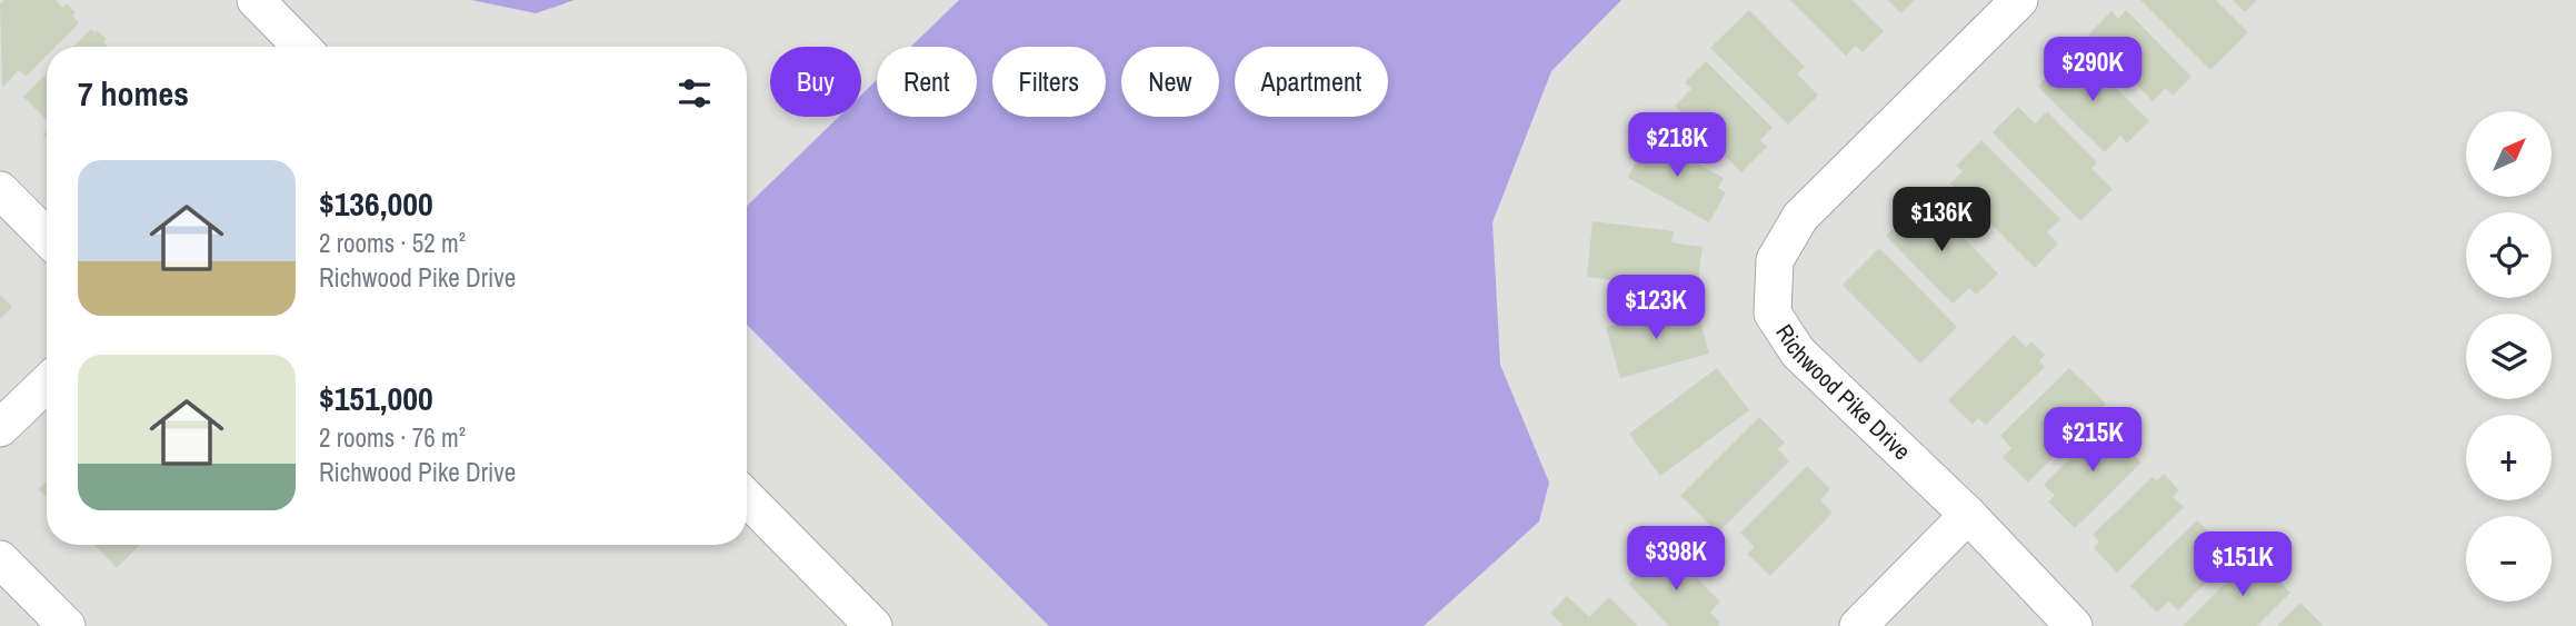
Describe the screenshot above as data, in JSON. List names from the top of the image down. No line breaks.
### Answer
{"streets":{"street":["Richwood Pike Drive"]},"north":"top right","page":{"price":["$290K","$218K","$136K","$123K","$215K","$398K","$151K"],"chip":["Buy","Rent","Filters","New","Apartment"],"heading":"7 homes","map_buttons":["+","−"],"list":[{"name":"$136,000","note":"2 rooms · 52 m² · Richwood Pike Drive"},{"name":"$151,000","note":"2 rooms · 76 m² · Richwood Pike Drive"}]}}
